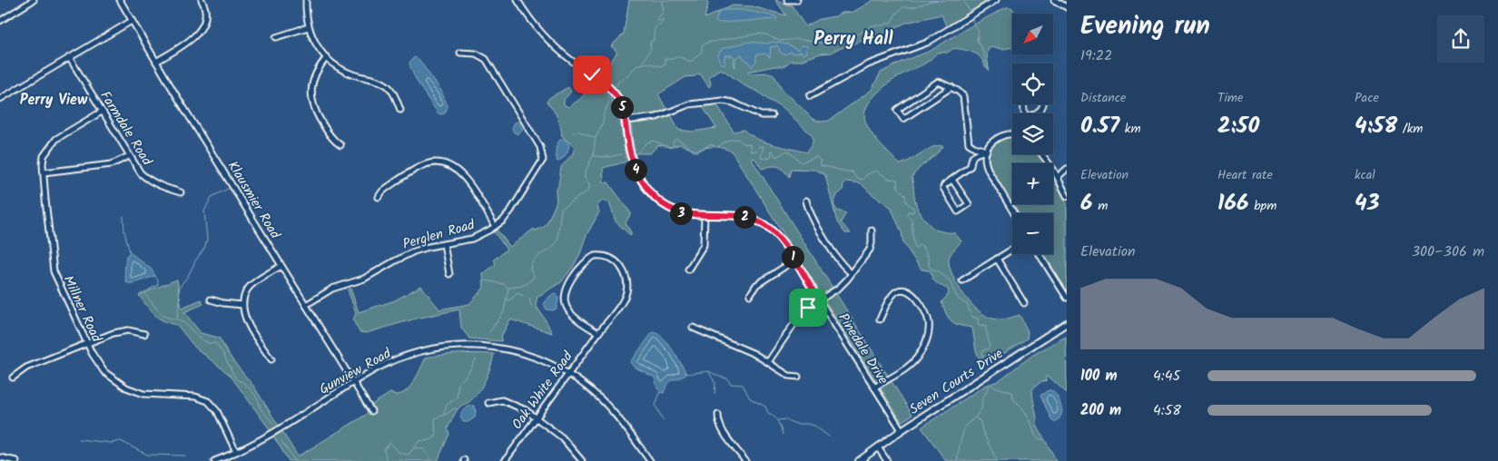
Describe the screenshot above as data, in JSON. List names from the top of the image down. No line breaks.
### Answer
{"streets":{"street":["Farmdale Road","Klausmier Road","Perglen Road","Millner Road","Pinedale Drive","Gunview Road","Seven Courts Drive","Oak White Road"]},"crossings":[["Farmdale Road","Millner Road"],["Klausmier Road","Perglen Road"],["Klausmier Road","Gunview Road"],["Millner Road","Gunview Road"],["Pinedale Drive","Seven Courts Drive"],["Gunview Road","Oak White Road"]],"districts":["Perry Hall","Perry View"],"north":"bottom left","page":{"heading":["Evening run","19:22"],"map_buttons":["+","−"],"stats":[["Distance","0.57 km"],["Time","2:50"],["Pace","4:58 /km"],["Elevation","6 m"],["Heart rate","166 bpm"],["kcal","43"]],"pins":["5","4","3","2","1"],"chart":["Elevation","300–306 m"],"list":[{"name":"100 m","note":"4:45"},{"name":"200 m","note":"4:58"}]}}
